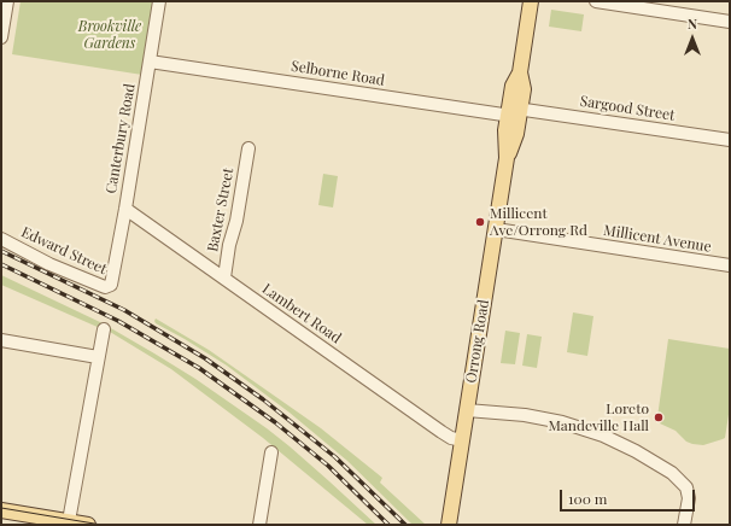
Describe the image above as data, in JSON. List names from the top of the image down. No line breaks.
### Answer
{"streets":{"main road":["Orrong Road"],"street":["Selborne Road","Sargood Street","Canterbury Road","Baxter Street","Millicent Avenue","Edward Street","Lambert Road"]},"crossings":[["Selborne Road","Sargood Street"],["Selborne Road","Canterbury Road"],["Selborne Road","Orrong Road"],["Sargood Street","Orrong Road"],["Canterbury Road","Edward Street"],["Canterbury Road","Lambert Road"],["Baxter Street","Lambert Road"],["Millicent Avenue","Orrong Road"],["Lambert Road","Orrong Road"]],"parks":["Brookville Gardens"],"places":["Millicent Ave/Orrong Rd","Loreto Mandeville Hall"],"scale_bar":"100 m","north":"top"}
